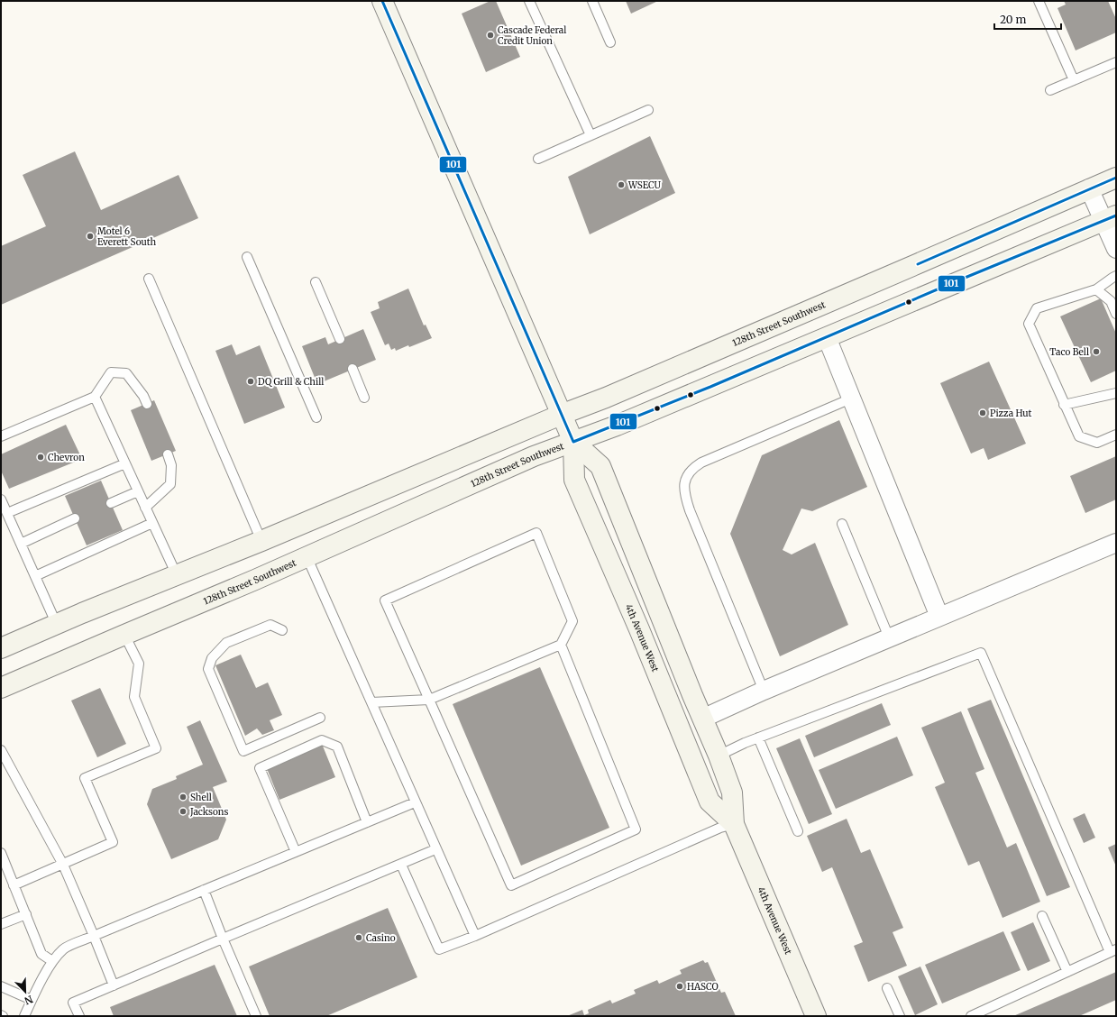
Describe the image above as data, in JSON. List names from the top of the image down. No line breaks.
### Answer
{"streets":{"main road":["128th Street Southwest","4th Avenue West"]},"crossings":[["128th Street Southwest","4th Avenue West"]],"places":["Cascade Federal Credit Union","WSECU","Motel 6 Everett South","Taco Bell","DQ Grill & Chill","Pizza Hut","Chevron","Shell","Jacksons","Casino","HASCO"],"lines":["transit line 101"],"scale_bar":"20 m","north":"bottom right"}
